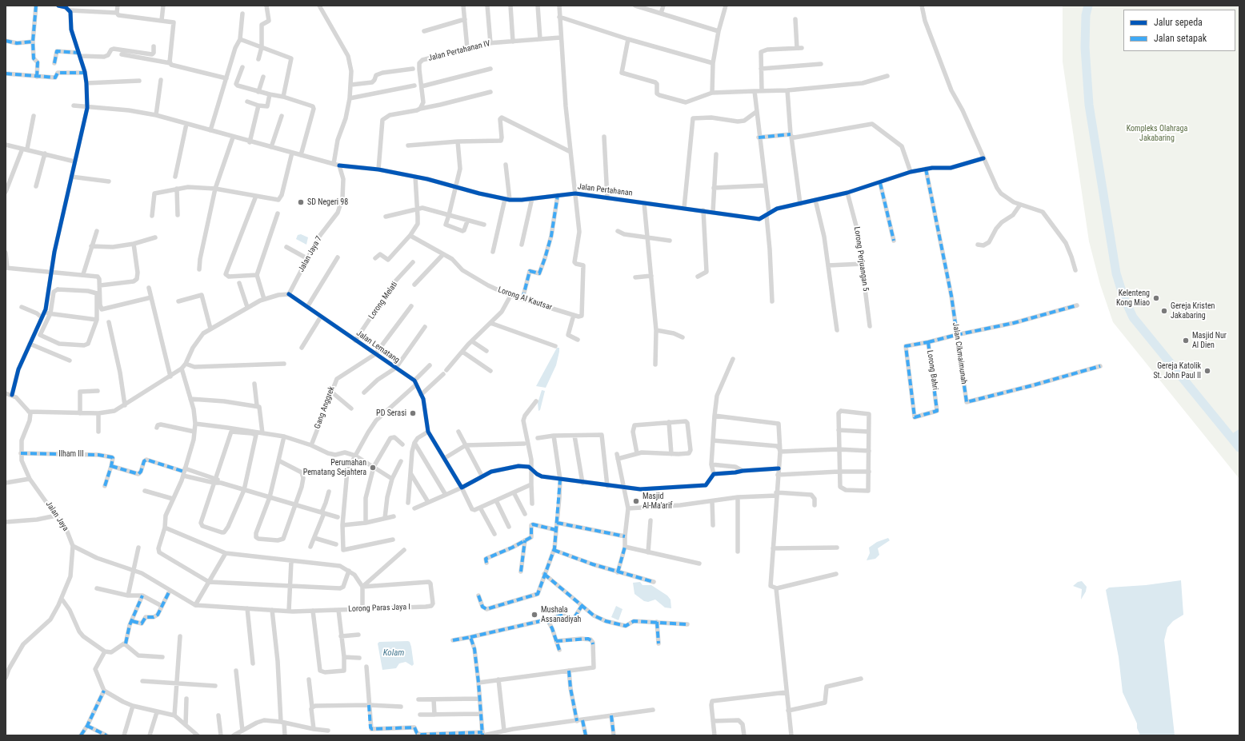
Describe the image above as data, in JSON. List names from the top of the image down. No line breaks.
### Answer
{"streets":{"street":["Jalan Pertahanan IV","Jalan Pertahanan","Jalan Jaya 7","Lorong Perjuangan 5","Lorong Al Kautsar","Lorong Melati","Jalan Lematang","Jalan Cikmaimunah","Lorong Bahri","Gang Anggrek","Ilham III","Jalan Jaya","Lorong Paras Jaya I"]},"crossings":[["Jalan Pertahanan","Jalan Jaya 7"],["Jalan Pertahanan","Lorong Perjuangan 5"],["Jalan Pertahanan","Lorong Al Kautsar"],["Jalan Pertahanan","Jalan Cikmaimunah"],["Jalan Jaya 7","Jalan Lematang"],["Lorong Melati","Jalan Lematang"],["Jalan Lematang","Gang Anggrek"],["Ilham III","Jalan Jaya"]],"water":["Kolam"],"parks":["Kompleks Olahraga Jakabaring"],"places":["SD Negeri 98","Kelenteng Kong Miao","Gereja Kristen Jakabaring","Masjid Nur Al Dien","Gereja Katolik St. John Paul II","PD Serasi","Perumahan Pematang Sejahtera","Masjid Al-Ma'arif","Mushala Assanadiyah"],"legend":["Jalur sepeda","Jalan setapak"]}
